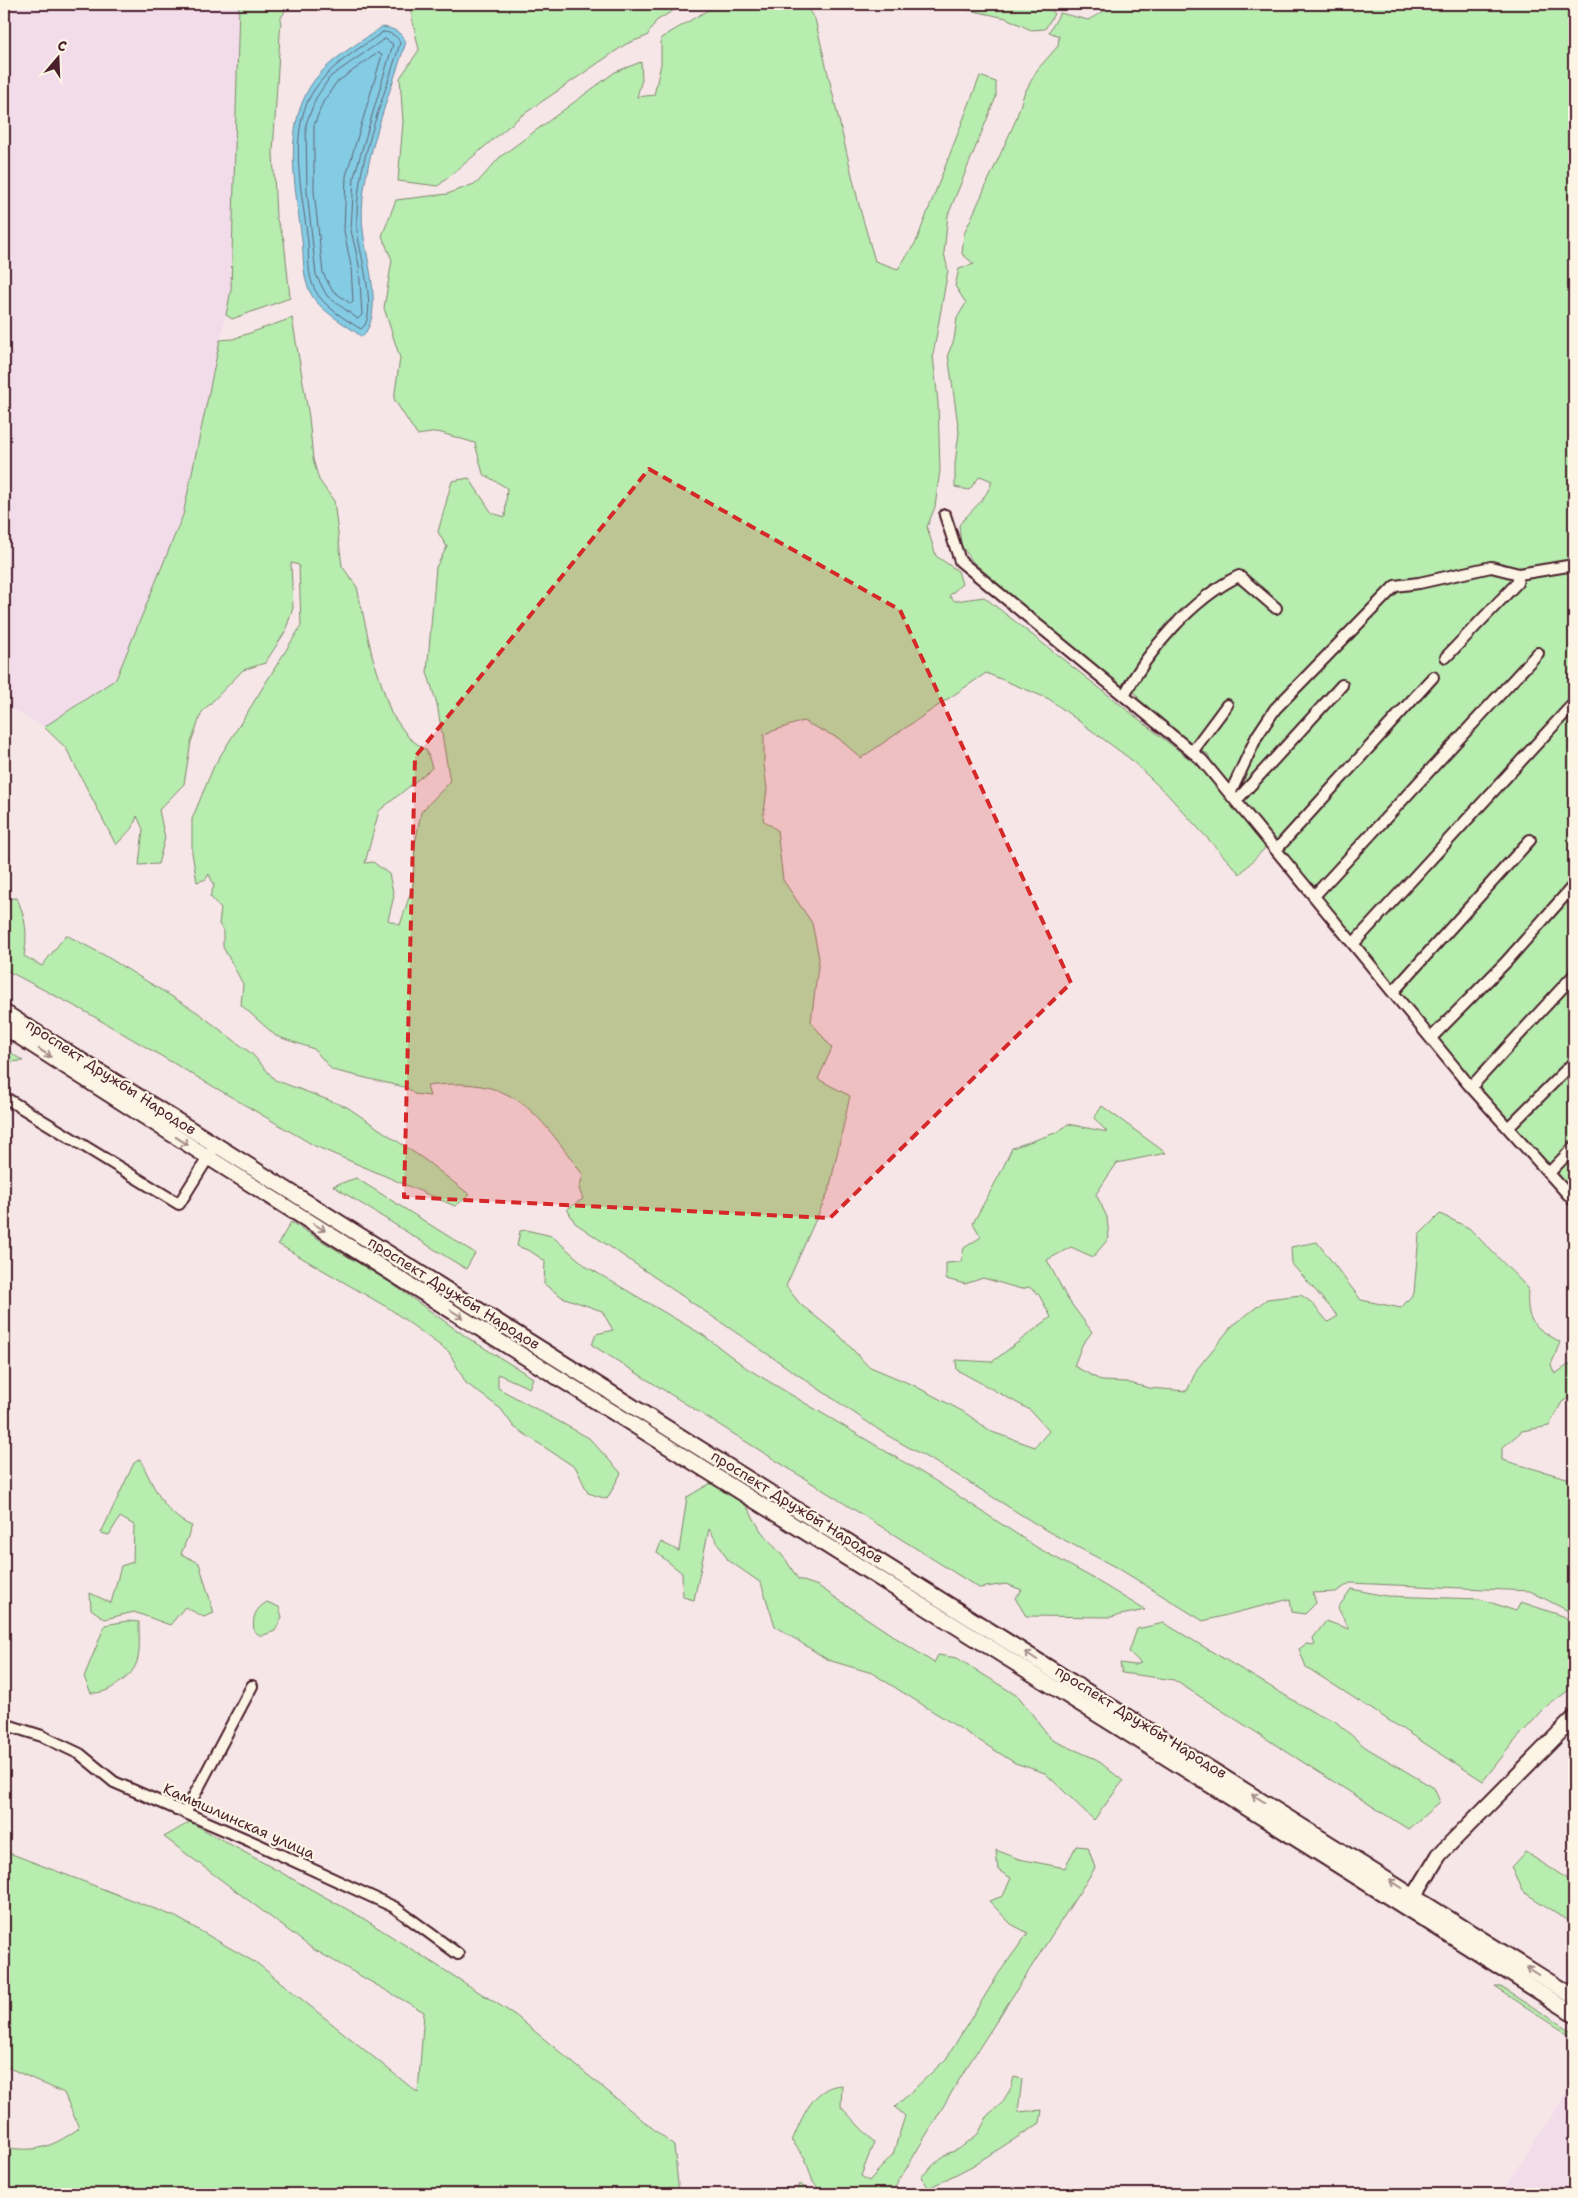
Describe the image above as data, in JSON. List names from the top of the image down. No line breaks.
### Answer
{"streets":{"main road":["проспект Дружбы Народов"],"street":["Камышлинская улица"]},"north":"top"}
